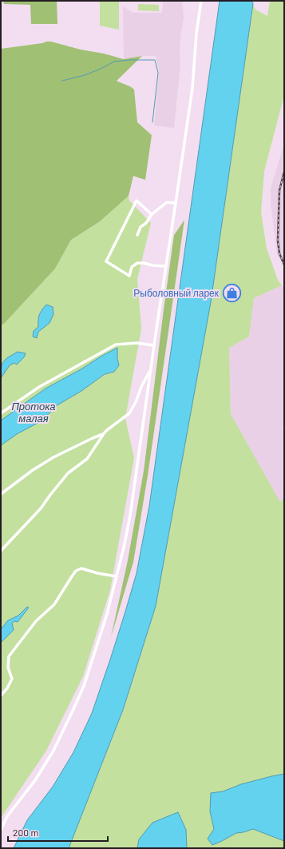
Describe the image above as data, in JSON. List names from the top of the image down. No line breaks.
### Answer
{"water":["Протока малая"],"places":{"shop":["Рыболовный ларек"]},"scale_bar":"200 m"}
